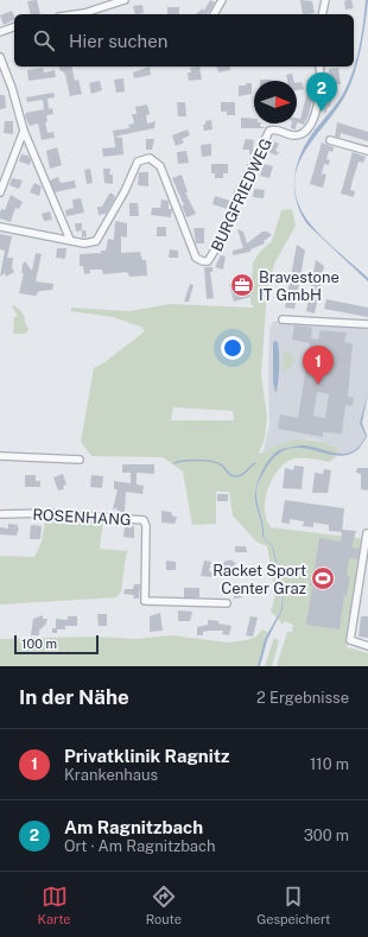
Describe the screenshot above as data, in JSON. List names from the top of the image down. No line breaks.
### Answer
{"streets":{"street":["BURGFRIEDWEG","ROSENHANG"]},"places":{"office":["Bravestone IT GmbH"],"sports":["Racket Sport Center Graz"]},"scale_bar":"100 m","north":"right","page":{"search":"Hier suchen","pins":["2","1"],"scale":"100 m","heading":["In der Nähe","2 Ergebnisse"],"list":[{"mark":"1","name":"Privatklinik Ragnitz","note":"Krankenhaus","value":"110 m"},{"mark":"2","name":"Am Ragnitzbach","note":"Ort · Am Ragnitzbach","value":"300 m"}],"nav":["Karte","Route","Gespeichert"]}}
